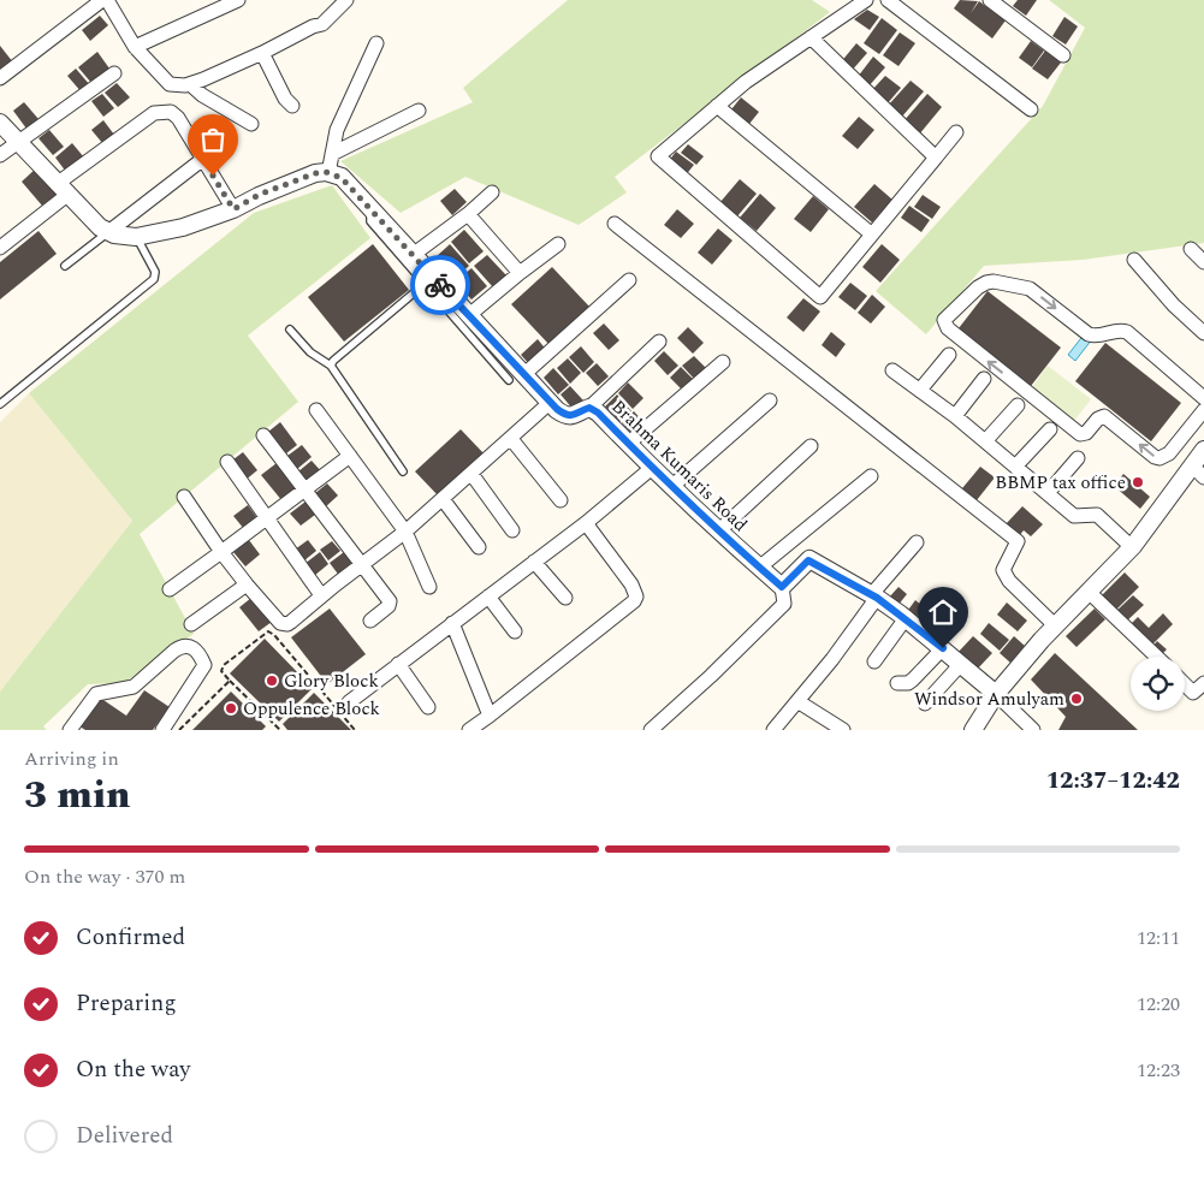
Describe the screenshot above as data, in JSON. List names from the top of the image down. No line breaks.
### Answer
{"streets":{"street":["Brahma Kumaris Road"]},"places":["BBMP tax office","Glory Block","Windsor Amulyam","Oppulence Block"],"page":{"heading":["3 min","Arriving in","12:37–12:42"],"bar":"On the way · 370 m","list":[["Confirmed","12:11"],["Preparing","12:20"],["On the way","12:23"],"Delivered"]}}
